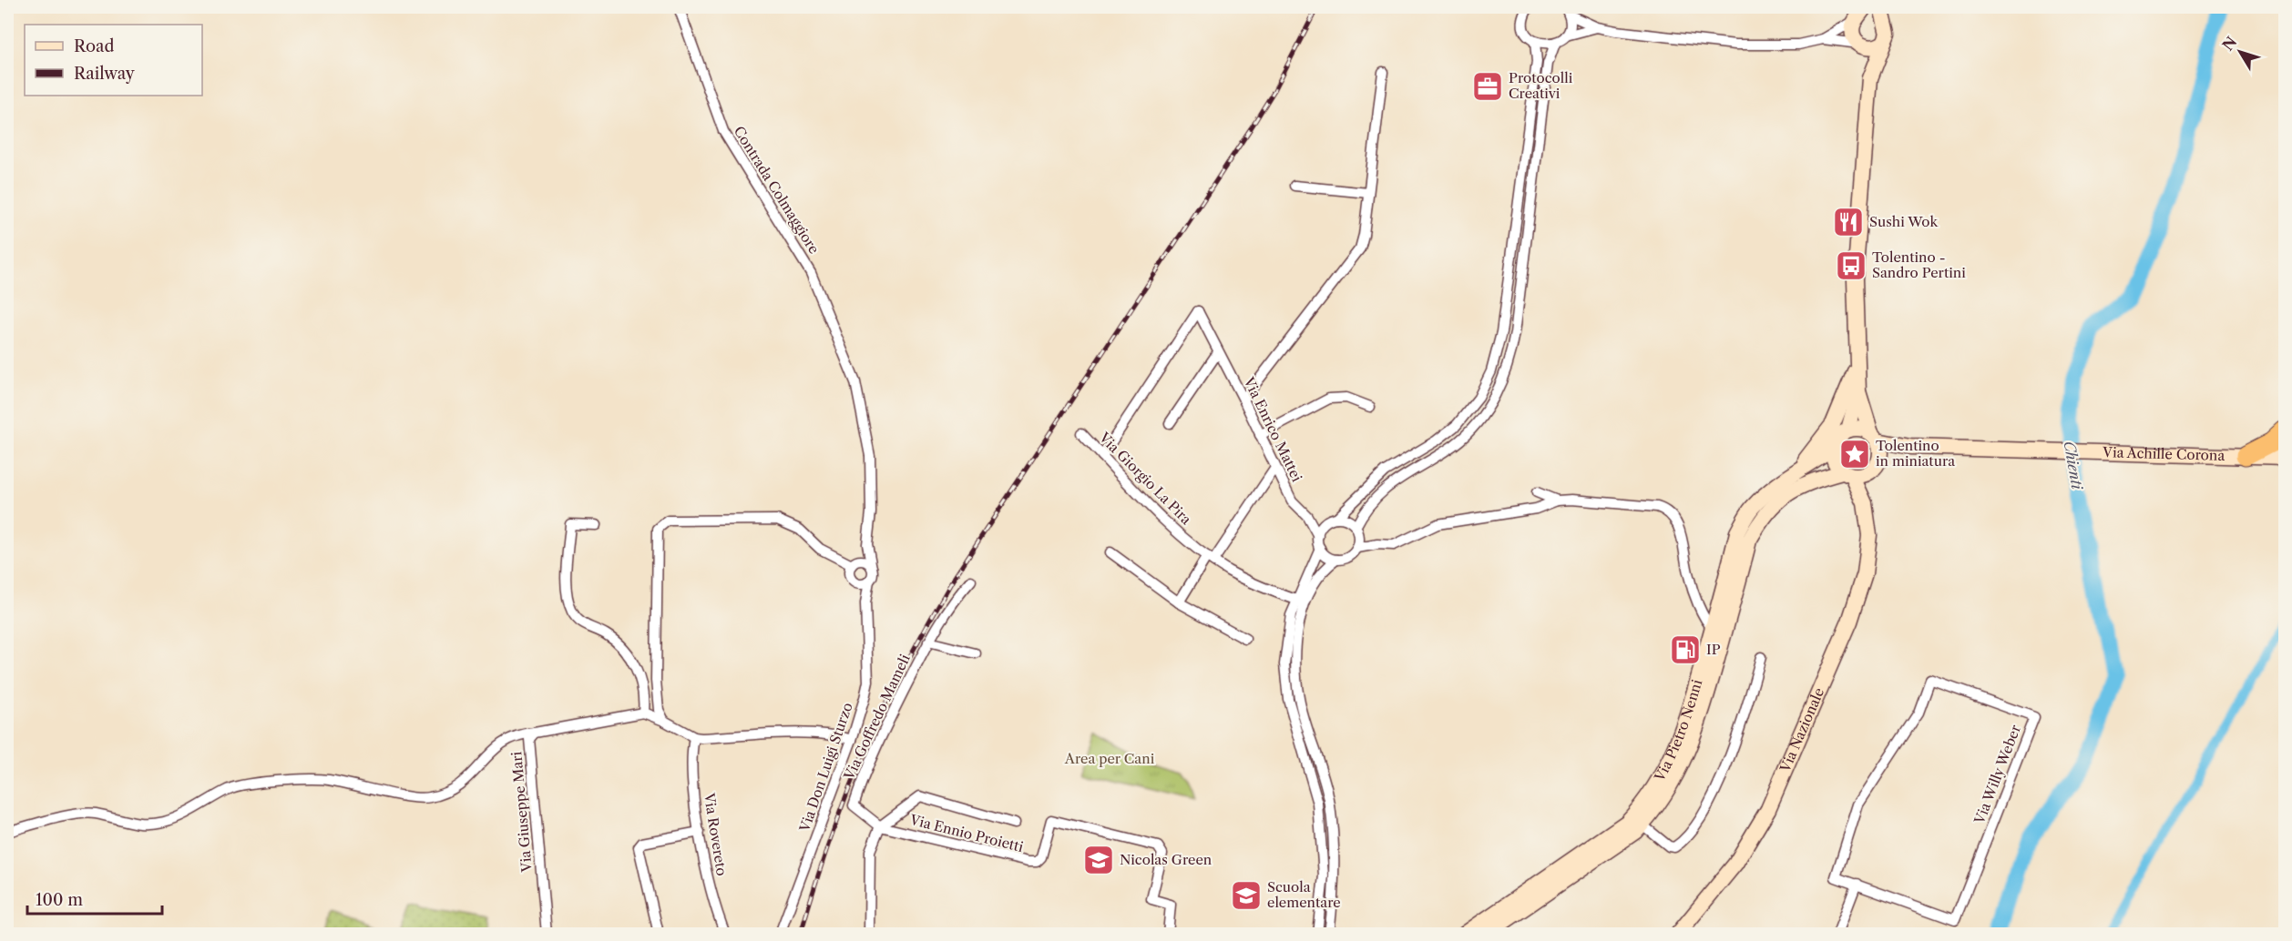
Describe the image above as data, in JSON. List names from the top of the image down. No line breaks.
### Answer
{"streets":{"main road":["Via Achille Corona","Via Pietro Nenni","Via Nazionale"],"street":["Contrada Colmaggiore","Via Enrico Mattei","Via Giorgio La Pira","Via Goffredo Mameli","Via Don Luigi Sturzo","Via Willy Weber","Via Giuseppe Mari","Via Ennio Proietti","Via Rovereto"]},"crossings":[["Contrada Colmaggiore","Via Don Luigi Sturzo"],["Via Enrico Mattei","Via Giorgio La Pira"],["Via Achille Corona","Via Pietro Nenni"],["Via Achille Corona","Via Nazionale"],["Via Goffredo Mameli","Via Ennio Proietti"],["Via Pietro Nenni","Via Nazionale"]],"water":["Chienti"],"parks":["Area per Cani"],"places":{"office":["Protocolli Creativi"],"restaurant":["Sushi Wok"],"bus stop":["Tolentino - Sandro Pertini"],"place":["Tolentino in miniatura"],"fuel station":["IP"],"school or university":["Nicolas Green","Scuola elementare"]},"legend":["Road","Railway"],"scale_bar":"100 m","north":"top left"}
